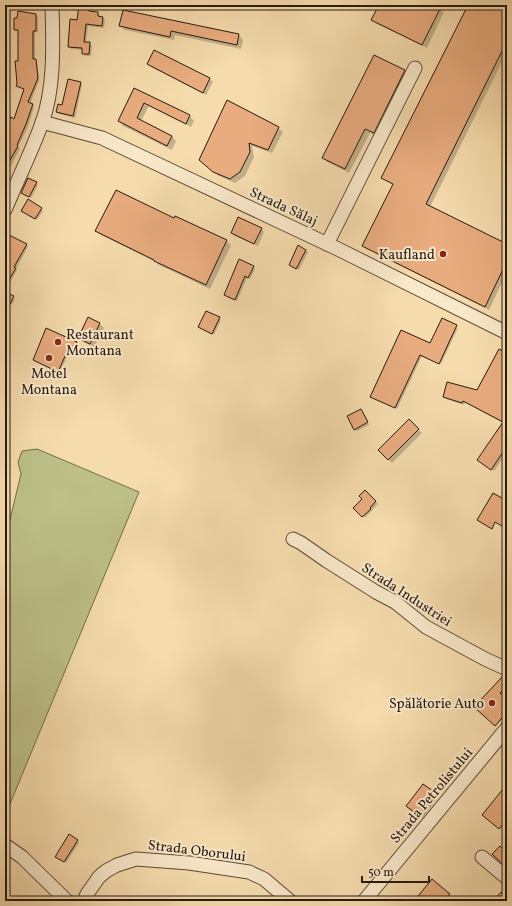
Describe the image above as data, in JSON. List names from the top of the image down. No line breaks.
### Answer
{"streets":{"street":["Strada Sălaj","Strada Industriei","Strada Petrolistului","Strada Oborului"]},"places":["Kaufland","Restaurant Montana","Motel Montana","Spălătorie Auto"],"scale_bar":"50 m"}
